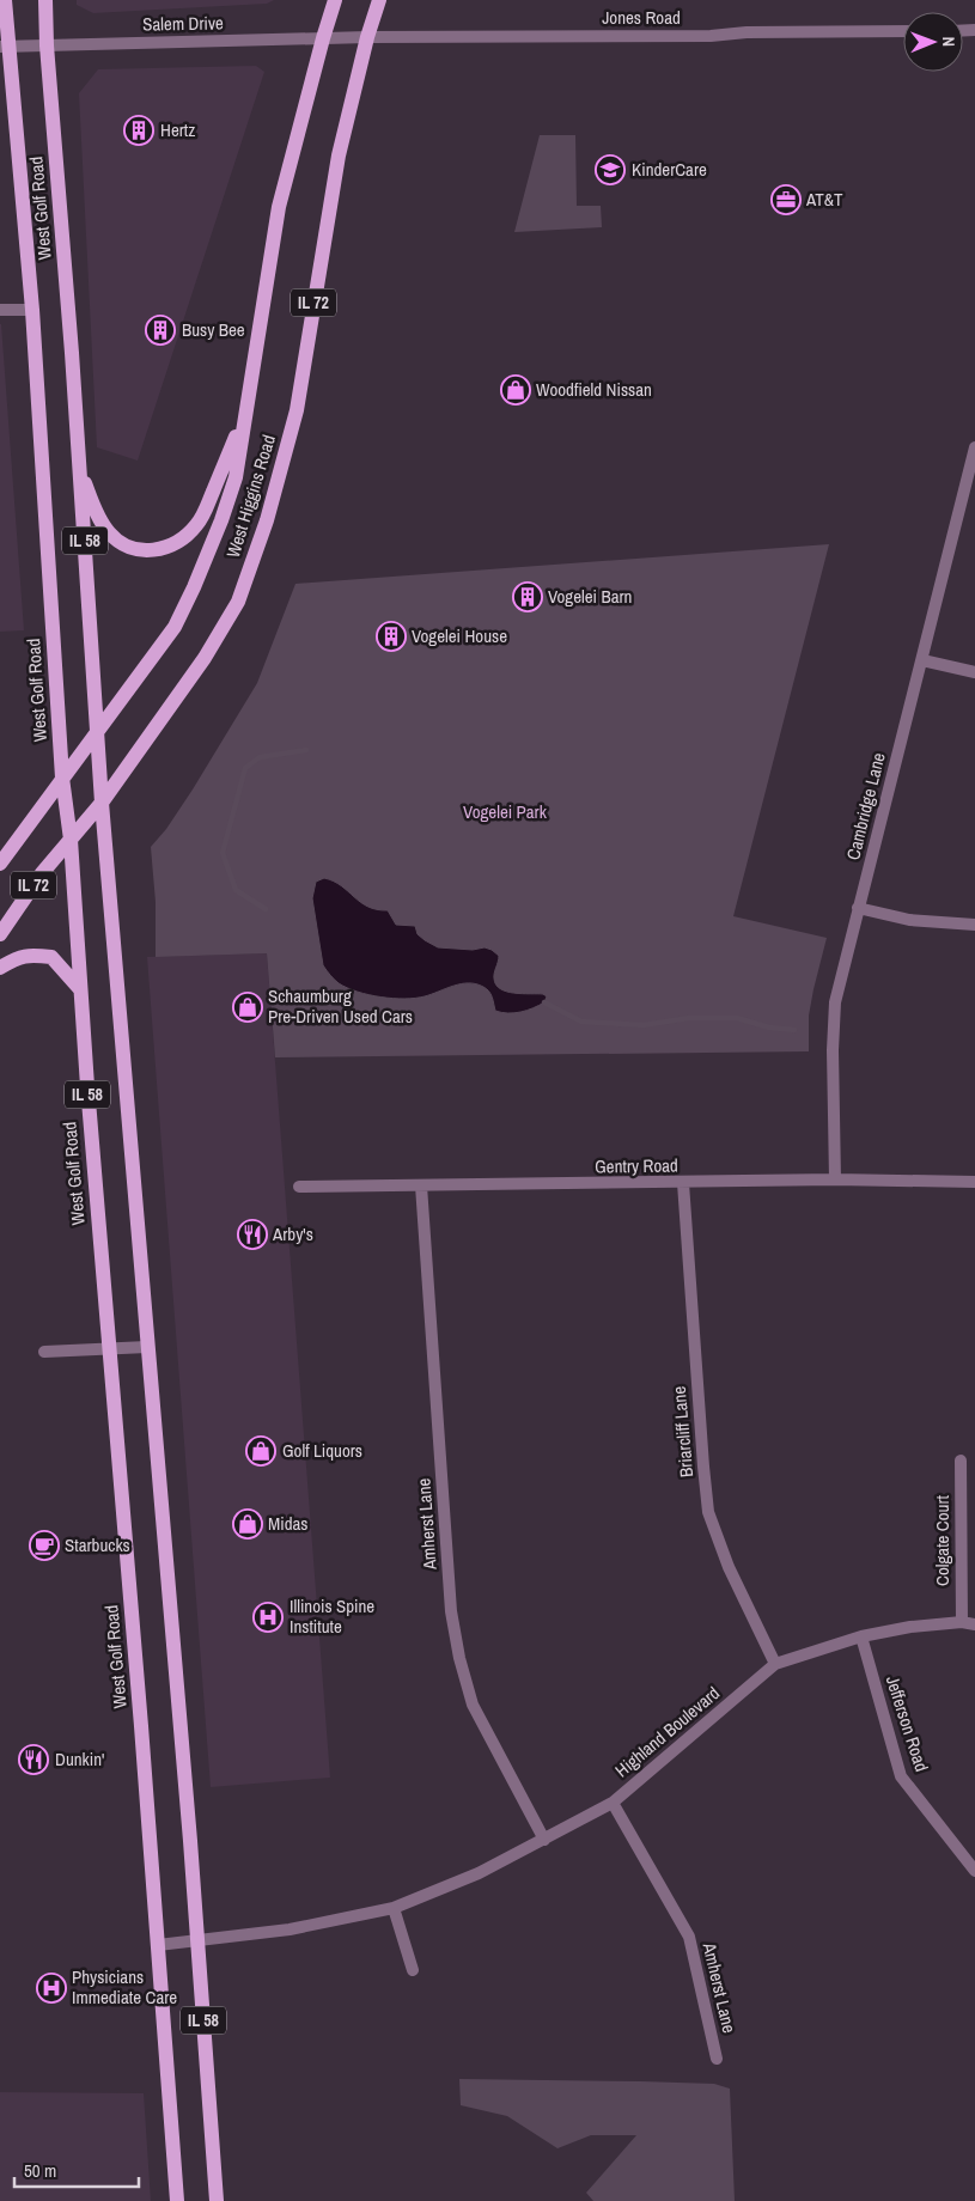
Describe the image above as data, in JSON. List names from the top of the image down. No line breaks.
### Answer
{"streets":{"main road":["West Golf Road","IL 72","West Higgins Road","IL 58"],"street":["Jones Road","Salem Drive","Cambridge Lane","Gentry Road","Briarcliff Lane","Amherst Lane","Colgate Court","Jefferson Road","Highland Boulevard"]},"crossings":[["Jones Road","Salem Drive"],["Jones Road","West Higgins Road"],["Salem Drive","West Golf Road"],["Salem Drive","West Higgins Road"],["West Golf Road","West Higgins Road"],["West Golf Road","Highland Boulevard"],["Cambridge Lane","Gentry Road"],["Gentry Road","Briarcliff Lane"],["Gentry Road","Amherst Lane"],["Briarcliff Lane","Highland Boulevard"],["Amherst Lane","Highland Boulevard"],["Colgate Court","Highland Boulevard"],["Jefferson Road","Highland Boulevard"]],"parks":["Vogelei Park"],"places":{"building":["Hertz","Busy Bee","Vogelei Barn","Vogelei House"],"school or university":["KinderCare"],"office":["AT&T"],"shop":["Woodfield Nissan","Schaumburg Pre-Driven Used Cars","Golf Liquors","Midas"],"restaurant":["Arby's","Dunkin'"],"cafe":["Starbucks"],"hospital":["Illinois Spine Institute","Physicians Immediate Care"]},"scale_bar":"50 m","north":"right"}
